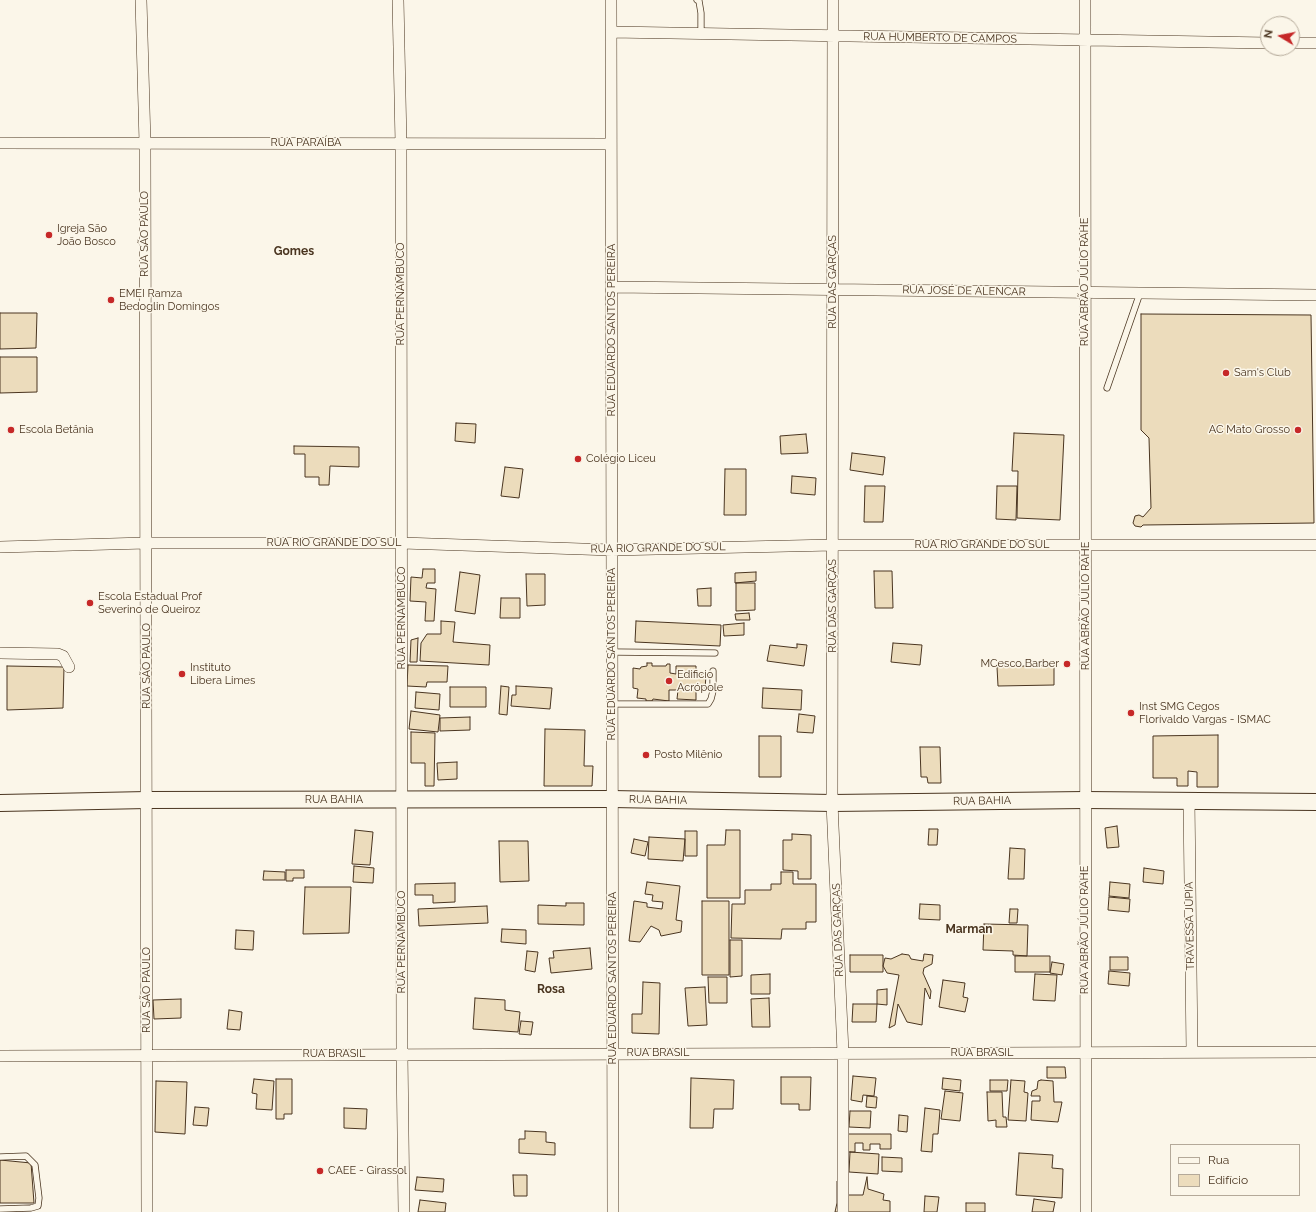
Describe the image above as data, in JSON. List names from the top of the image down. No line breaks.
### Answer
{"streets":{"main road":["RUA BAHIA"],"street":["RUA HUMBERTO DE CAMPOS","RUA PARAÍBA","RUA SÃO PAULO","RUA DAS GARÇAS","RUA ABRÃO JÚLIO RAHE","RUA JOSÉ DE ALENCAR","RUA PERNAMBUCO","RUA EDUARDO SANTOS PEREIRA","RUA RIO GRANDE DO SUL","TRAVESSA JUPIA","RUA BRASIL"]},"crossings":[["RUA HUMBERTO DE CAMPOS","RUA DAS GARÇAS"],["RUA HUMBERTO DE CAMPOS","RUA ABRÃO JÚLIO RAHE"],["RUA HUMBERTO DE CAMPOS","RUA EDUARDO SANTOS PEREIRA"],["RUA PARAÍBA","RUA SÃO PAULO"],["RUA PARAÍBA","RUA PERNAMBUCO"],["RUA PARAÍBA","RUA EDUARDO SANTOS PEREIRA"],["RUA SÃO PAULO","RUA RIO GRANDE DO SUL"],["RUA SÃO PAULO","RUA BAHIA"],["RUA SÃO PAULO","RUA BRASIL"],["RUA DAS GARÇAS","RUA JOSÉ DE ALENCAR"],["RUA DAS GARÇAS","RUA RIO GRANDE DO SUL"],["RUA DAS GARÇAS","RUA BAHIA"],["RUA DAS GARÇAS","RUA BRASIL"],["RUA ABRÃO JÚLIO RAHE","RUA JOSÉ DE ALENCAR"],["RUA ABRÃO JÚLIO RAHE","RUA RIO GRANDE DO SUL"],["RUA ABRÃO JÚLIO RAHE","RUA BAHIA"],["RUA ABRÃO JÚLIO RAHE","RUA BRASIL"],["RUA JOSÉ DE ALENCAR","RUA EDUARDO SANTOS PEREIRA"],["RUA PERNAMBUCO","RUA RIO GRANDE DO SUL"],["RUA PERNAMBUCO","RUA BAHIA"],["RUA PERNAMBUCO","RUA BRASIL"],["RUA EDUARDO SANTOS PEREIRA","RUA RIO GRANDE DO SUL"],["RUA EDUARDO SANTOS PEREIRA","RUA BAHIA"],["RUA EDUARDO SANTOS PEREIRA","RUA BRASIL"],["RUA BAHIA","TRAVESSA JUPIA"],["TRAVESSA JUPIA","RUA BRASIL"]],"districts":["Gomes","Marman","Rosa"],"places":["Igreja São João Bosco","EMEI Ramza Bedoglin Domingos","Sam's Club","Escola Betânia","AC Mato Grosso","Colégio Liceu","Escola Estadual Prof Severino de Queiroz","MCesco Barber","Instituto Libera Limes","Edificio Acrópole","Inst SMG Cegos Florivaldo Vargas - ISMAC","Posto Milênio","CAEE - Girassol"],"legend":["Rua","Edifício"],"north":"left"}
